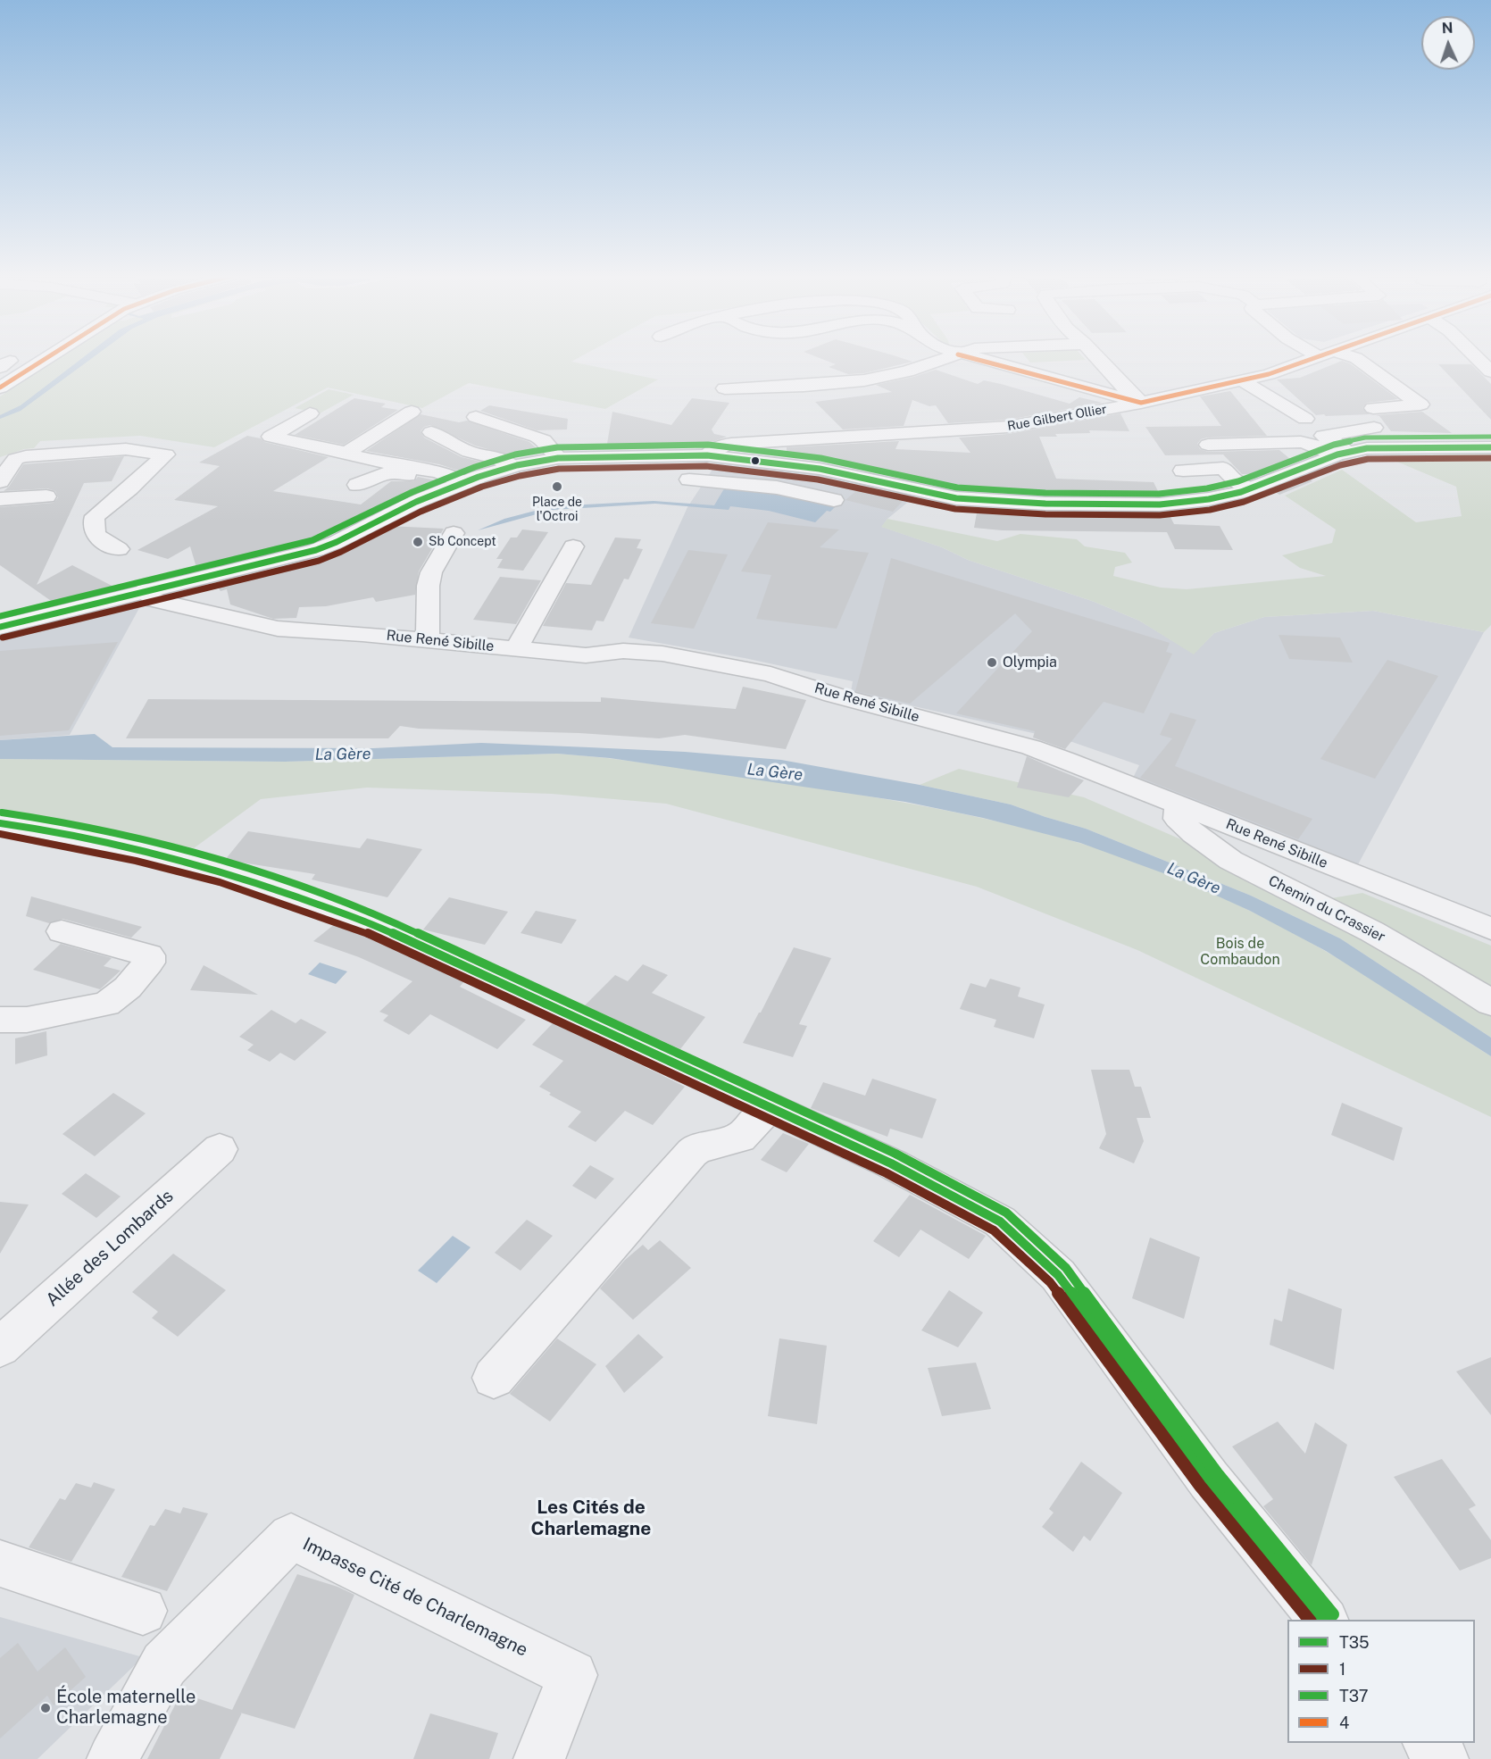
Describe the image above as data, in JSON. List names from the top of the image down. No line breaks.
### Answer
{"streets":{"street":["Rue Gilbert Ollier","Rue René Sibille","Chemin du Crassier","Allée des Lombards","Impasse Cité de Charlemagne"]},"crossings":[["Rue René Sibille","Chemin du Crassier"]],"districts":["Les Cités de Charlemagne"],"water":["La Gère"],"parks":["Bois de Combaudon"],"places":["Place de l'Octroi","Sb Concept","Olympia","École maternelle Charlemagne"],"lines":["transit line 4","transit line T37","transit line T35","transit line 1"],"legend":["T35","1","T37","4"],"north":"top"}
